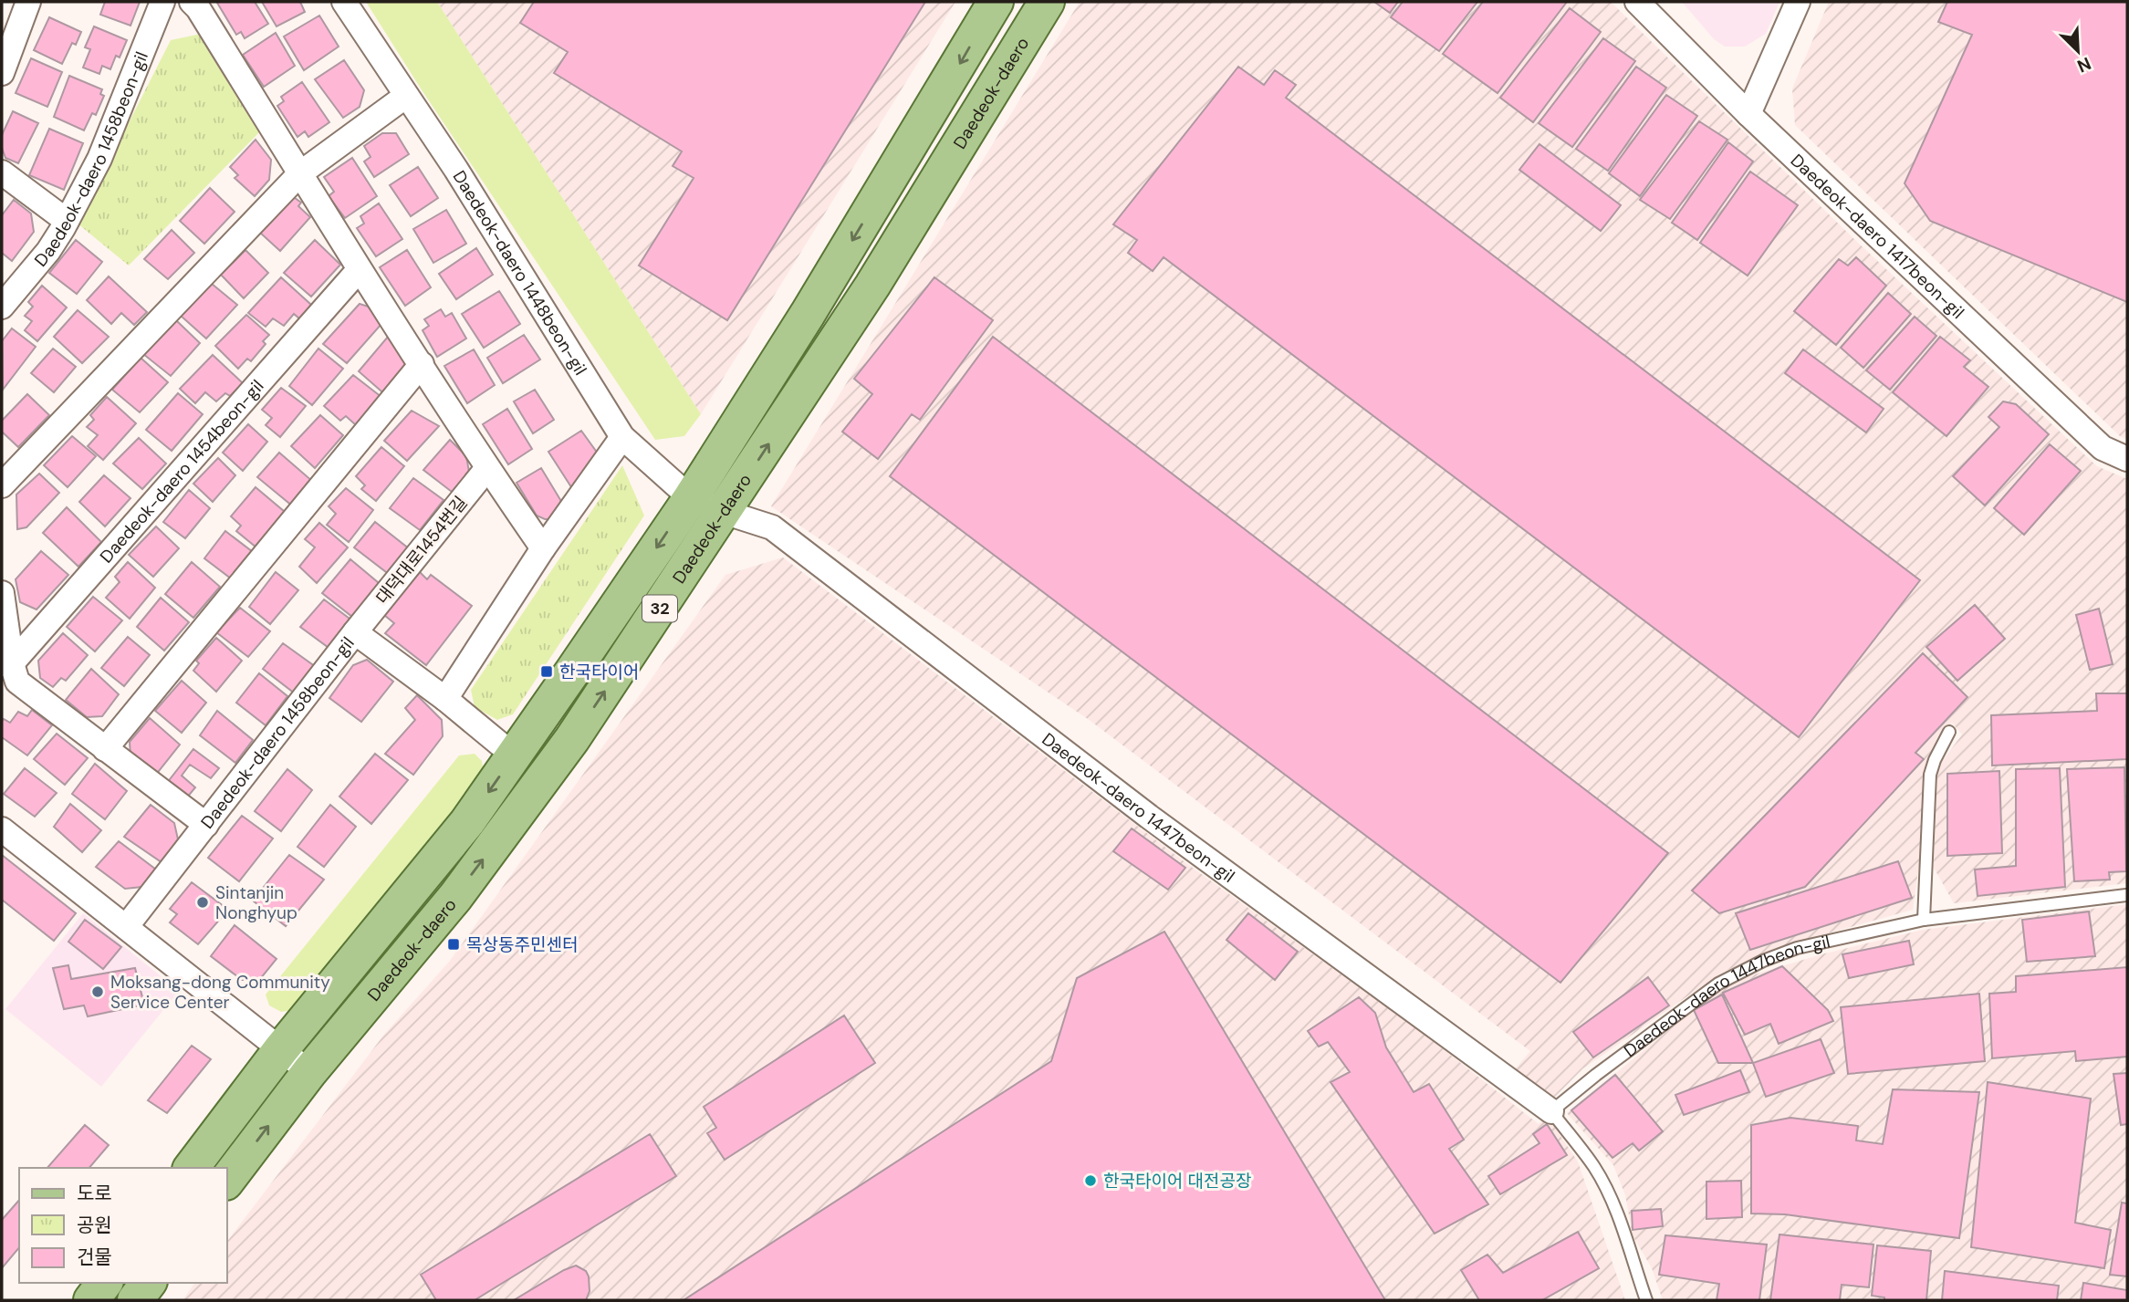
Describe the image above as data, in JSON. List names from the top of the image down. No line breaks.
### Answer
{"streets":{"main road":["Daedeok-daero","32"],"street":["Daedeok-daero 1458beon-gil","Daedeok-daero 1417beon-gil","Daedeok-daero 1448beon-gil","Daedeok-daero 1454beon-gil","대덕대로1454번길","Daedeok-daero 1447beon-gil"]},"crossings":[["Daedeok-daero","Daedeok-daero 1458beon-gil"],["Daedeok-daero","Daedeok-daero 1448beon-gil"],["Daedeok-daero","Daedeok-daero 1447beon-gil"],["Daedeok-daero 1458beon-gil","Daedeok-daero 1454beon-gil"],["Daedeok-daero 1458beon-gil","대덕대로1454번길"],["Daedeok-daero 1448beon-gil","Daedeok-daero 1447beon-gil"]],"places":{"transit":["한국타이어","목상동주민센터"],"other":["Sintanjin Nonghyup","Moksang-dong Community Service Center","한국타이어 대전공장"]},"legend":["도로","공원","건물"],"north":"bottom right"}
